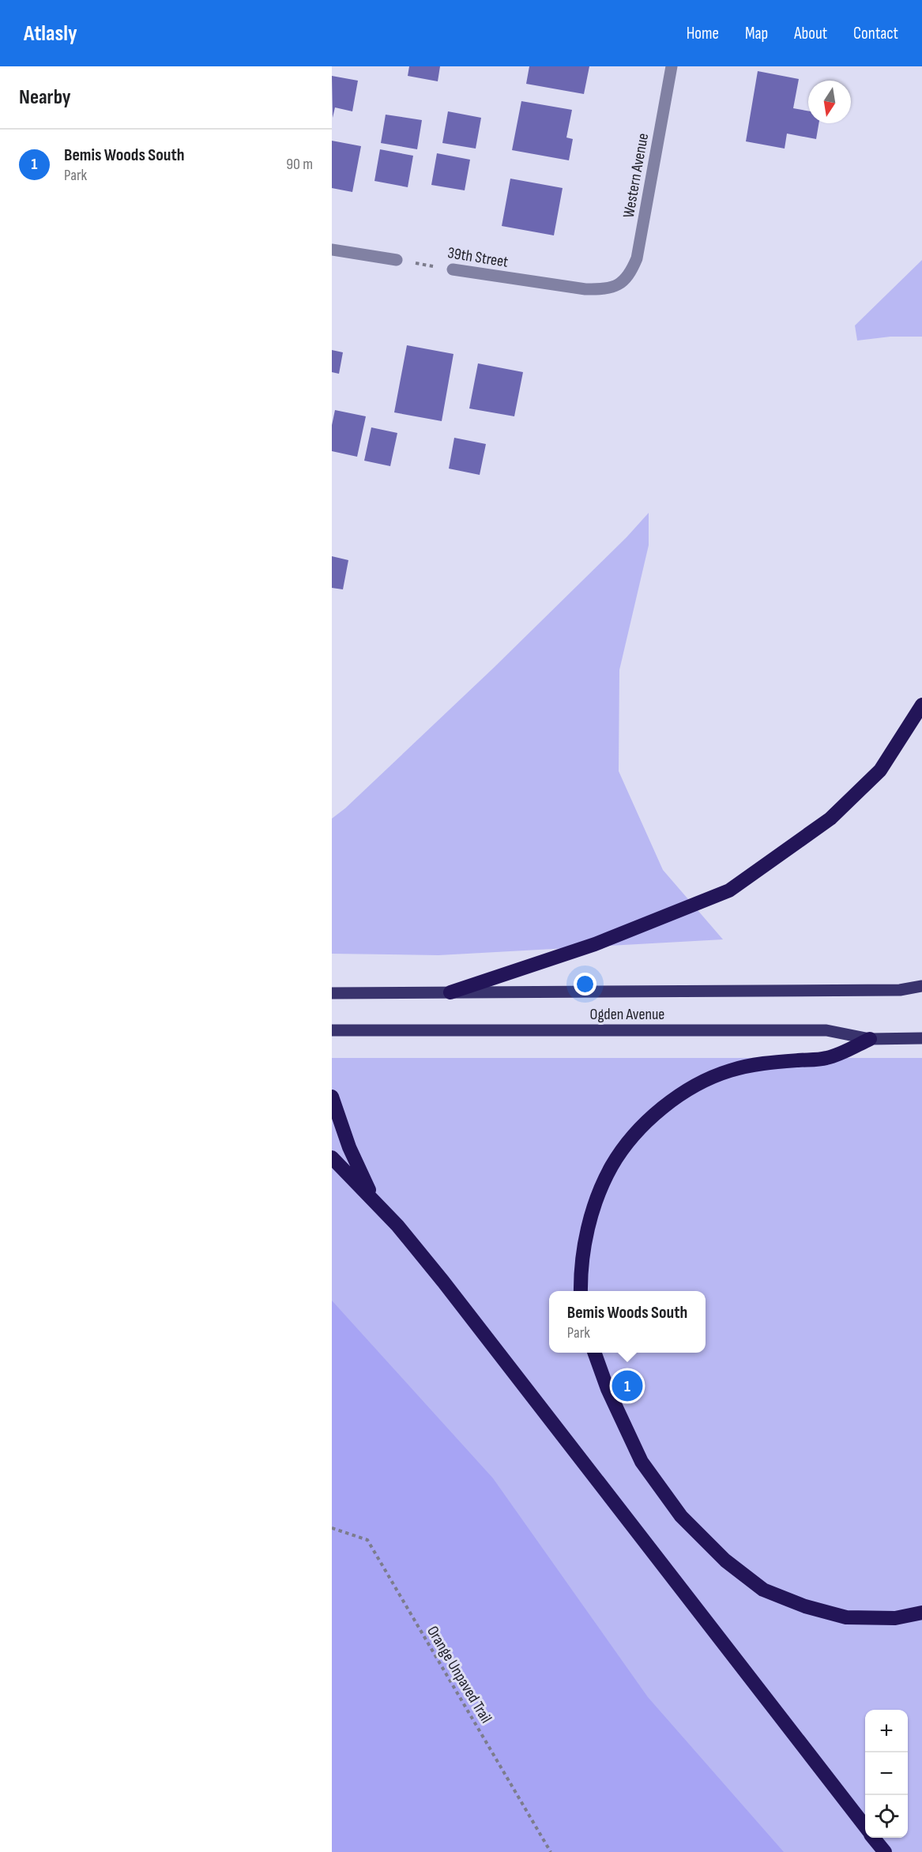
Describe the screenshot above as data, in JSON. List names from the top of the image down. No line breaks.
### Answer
{"streets":{"main road":["Ogden Avenue"],"street":["Western Avenue","39th Street"],"path":["Orange Unpaved Trail"]},"crossings":[["Western Avenue","39th Street"]],"north":"bottom","page":{"header":"Atlasly","nav":["Home","Map","About","Contact"],"heading":"Nearby","list":[{"mark":"1","name":"Bemis Woods South","note":"Park","value":"90 m"}],"popup":["Bemis Woods South","Park"],"pins":"1","map_buttons":["+","−"]}}
